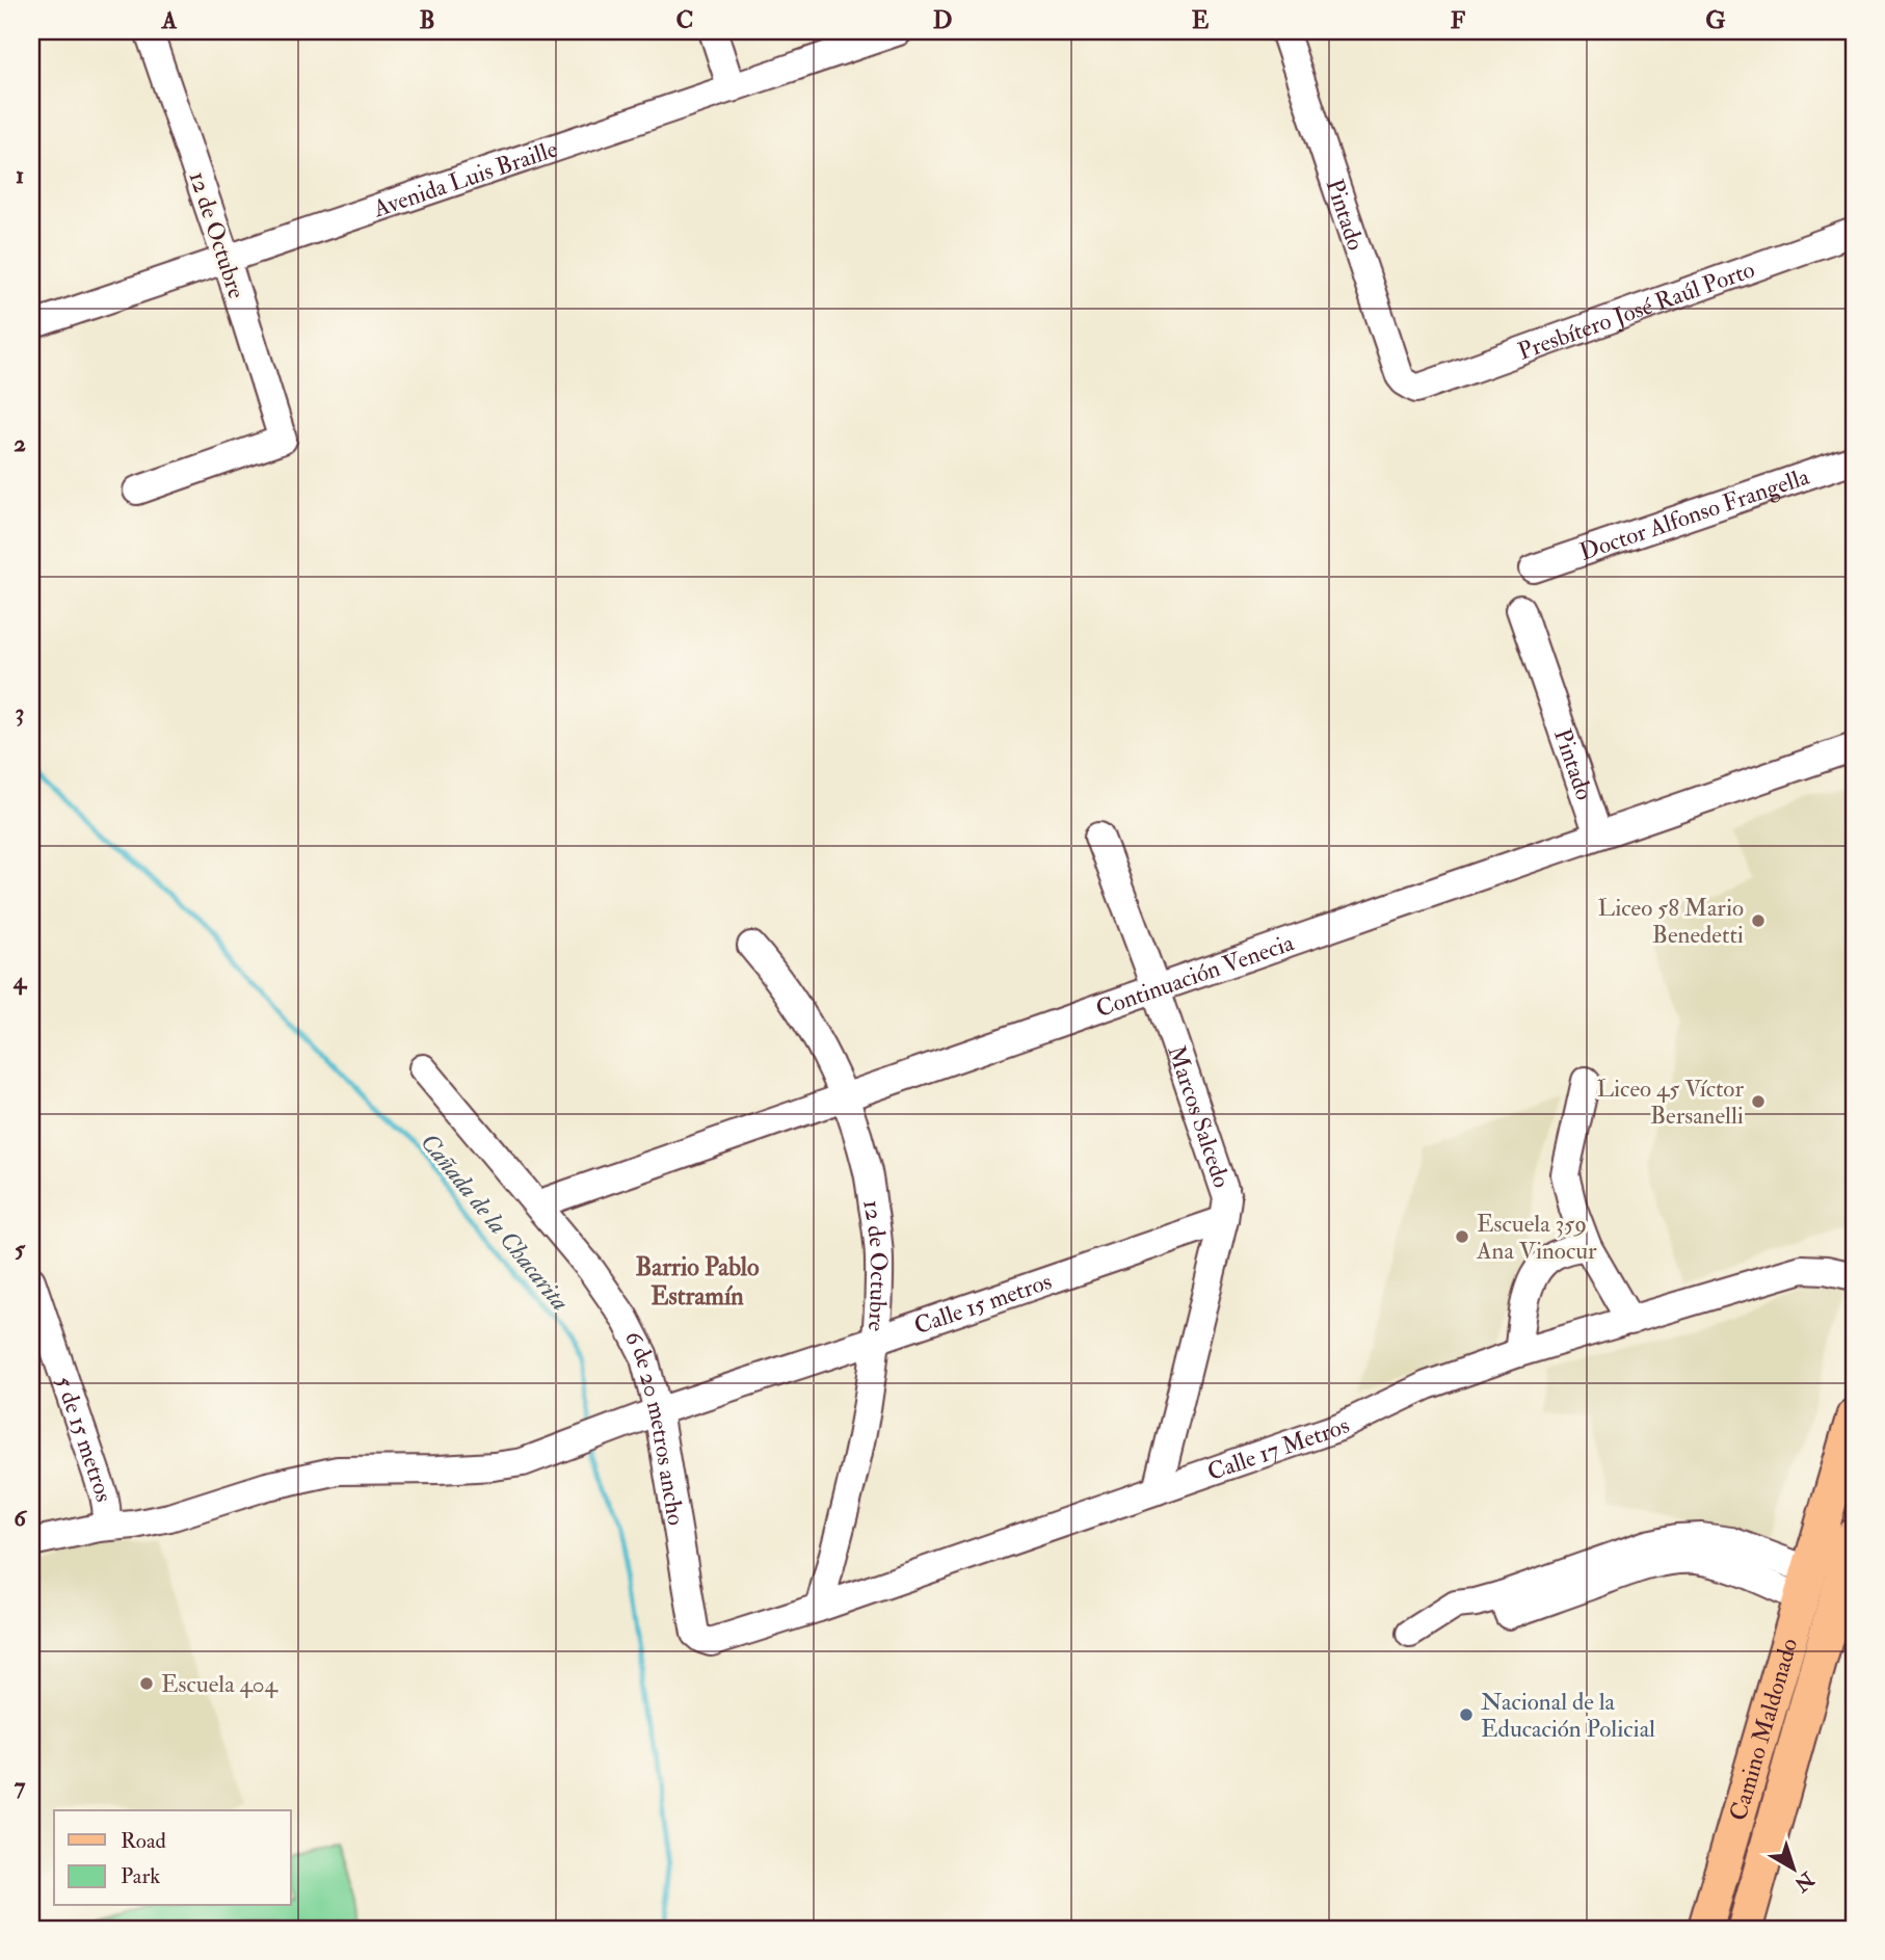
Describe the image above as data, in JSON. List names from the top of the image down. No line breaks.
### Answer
{"streets":{"main road":["Camino Maldonado"],"street":["Avenida Luis Braille","Pintado","12 de Octubre","Presbítero José Raúl Porto","Doctor Alfonso Frangella","Continuación Venecia","Marcos Salcedo","Calle 15 metros","6 de 20 metros ancho","5 de 15 metros","Calle 17 Metros"]},"crossings":[["Avenida Luis Braille","12 de Octubre"],["Pintado","Presbítero José Raúl Porto"],["Pintado","Continuación Venecia"],["12 de Octubre","Continuación Venecia"],["12 de Octubre","Calle 15 metros"],["12 de Octubre","Calle 17 Metros"],["Continuación Venecia","Marcos Salcedo"],["Continuación Venecia","6 de 20 metros ancho"],["Marcos Salcedo","Calle 15 metros"],["Marcos Salcedo","Calle 17 Metros"],["Calle 15 metros","6 de 20 metros ancho"],["Calle 15 metros","5 de 15 metros"],["6 de 20 metros ancho","Calle 17 Metros"]],"districts":["Barrio Pablo Estramín"],"water":["Cañada de la Chacarita"],"places":["Liceo 58 Mario Benedetti","Liceo 45 Víctor Bersanelli","Escuela 359 Ana Vinocur","Escuela 404","Nacional de la Educación Policial"],"legend":["Road","Park"],"north":"bottom right","grid":{"columns":["A","B","C","D","E","F","G"],"rows":["1","2","3","4","5","6","7"]}}
